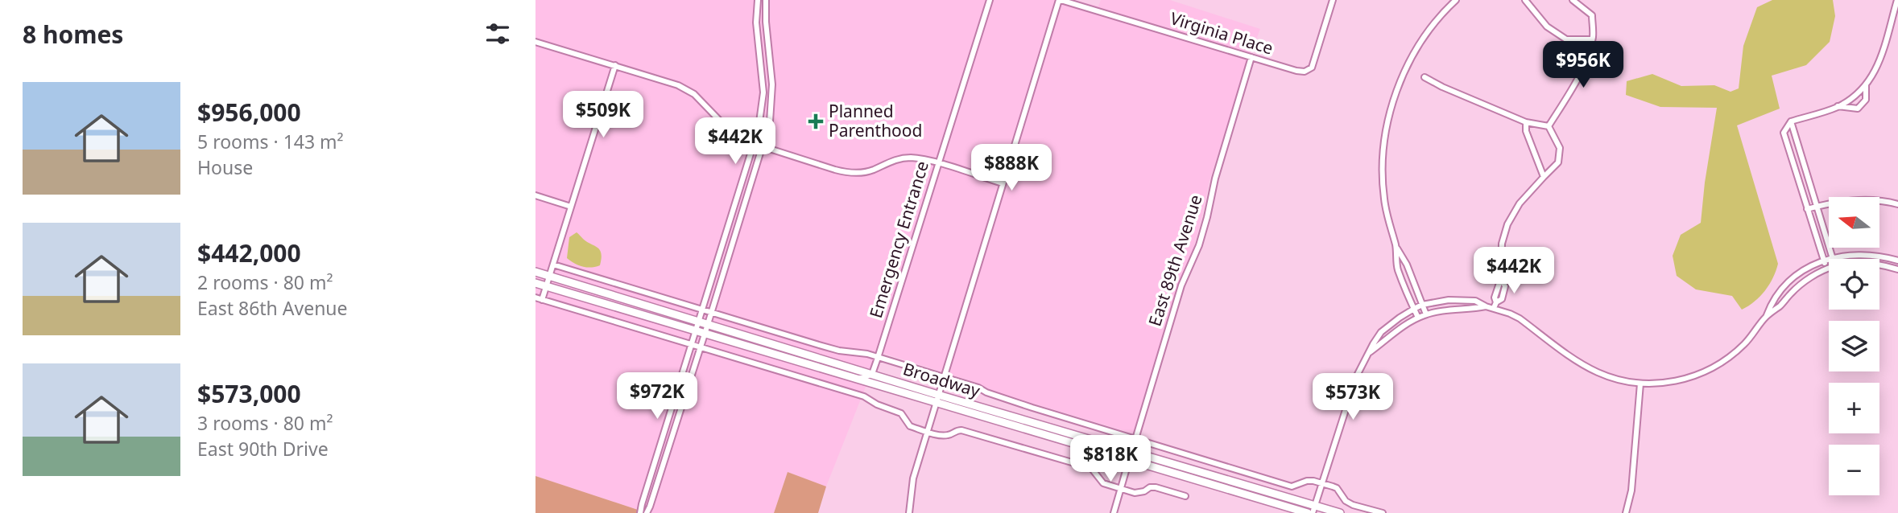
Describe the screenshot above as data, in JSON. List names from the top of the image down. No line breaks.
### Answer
{"streets":{"main road":["Broadway"],"street":["Virginia Place","Emergency Entrance","East 89th Avenue"]},"crossings":[["Virginia Place","East 89th Avenue"],["Emergency Entrance","Broadway"]],"places":{"health":["Planned Parenthood"]},"north":"left","page":{"heading":"8 homes","price":["$956K","$509K","$442K","$888K","$442K","$972K","$573K","$818K"],"list":[{"name":"$956,000","note":"5 rooms · 143 m² · House"},{"name":"$442,000","note":"2 rooms · 80 m² · East 86th Avenue"},{"name":"$573,000","note":"3 rooms · 80 m² · East 90th Drive"}],"map_buttons":["+","−"]}}
